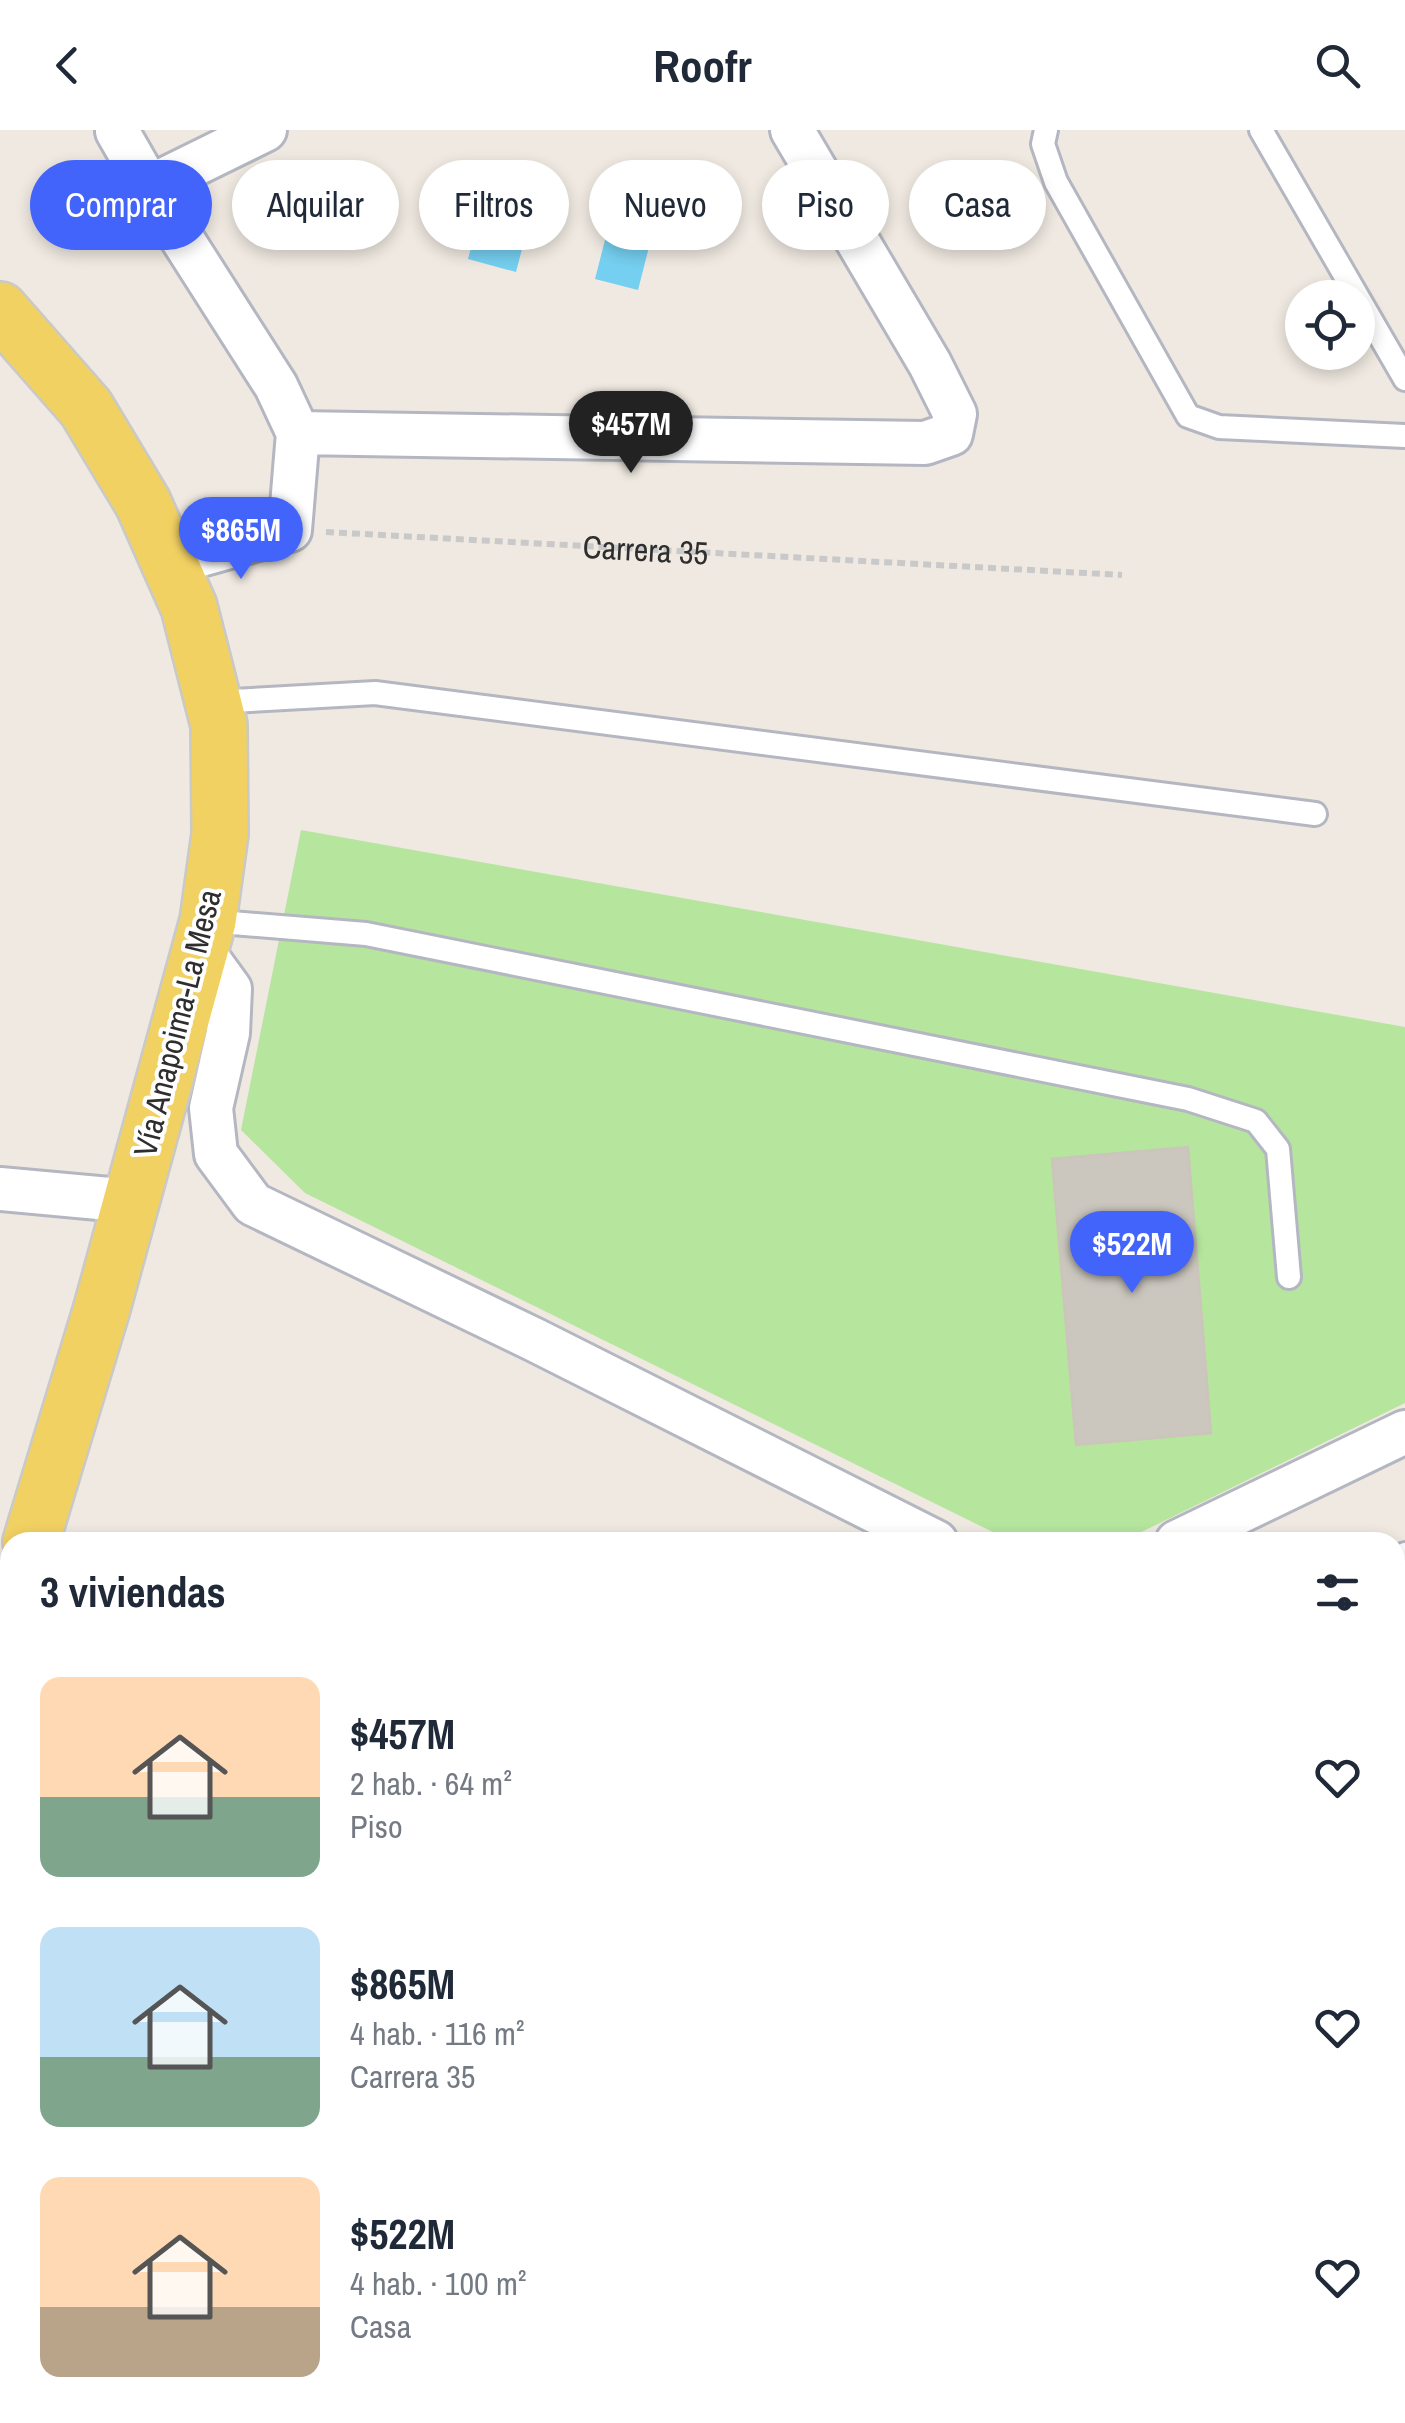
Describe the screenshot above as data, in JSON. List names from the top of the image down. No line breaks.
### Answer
{"streets":{"main road":["Vía Anapoima-La Mesa"],"path":["Carrera 35"]},"page":{"header":"Roofr","chip":["Comprar","Alquilar","Filtros","Nuevo","Piso","Casa"],"price":["$457M","$865M","$522M"],"heading":"3 viviendas","list":[{"name":"$457M","note":"2 hab. · 64 m² · Piso"},{"name":"$865M","note":"4 hab. · 116 m² · Carrera 35"},{"name":"$522M","note":"4 hab. · 100 m² · Casa"}]}}
